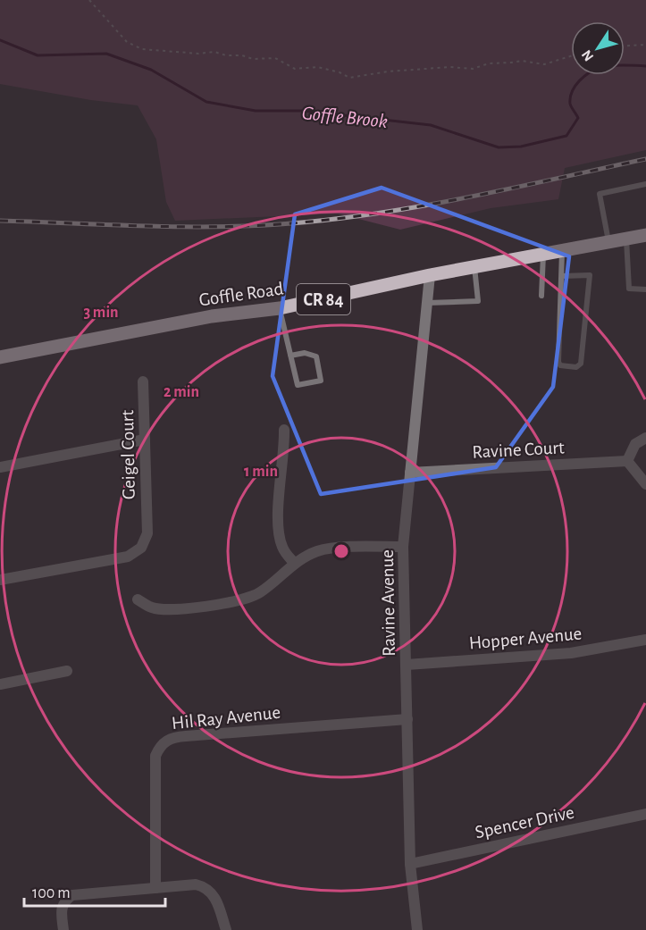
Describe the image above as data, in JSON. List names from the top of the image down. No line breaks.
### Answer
{"streets":{"main road":["Goffle Road","CR 84"],"street":["Ravine Court","Geigel Court","Ravine Avenue","Hopper Avenue","Hil Ray Avenue","Spencer Drive"]},"crossings":[["Goffle Road","Ravine Avenue"],["Ravine Court","Ravine Avenue"],["Ravine Avenue","Hopper Avenue"],["Ravine Avenue","Hil Ray Avenue"],["Ravine Avenue","Spencer Drive"]],"water":["Goffle Brook"],"scale_bar":"100 m","north":"bottom left","rings":["3 min","2 min","1 min"]}
